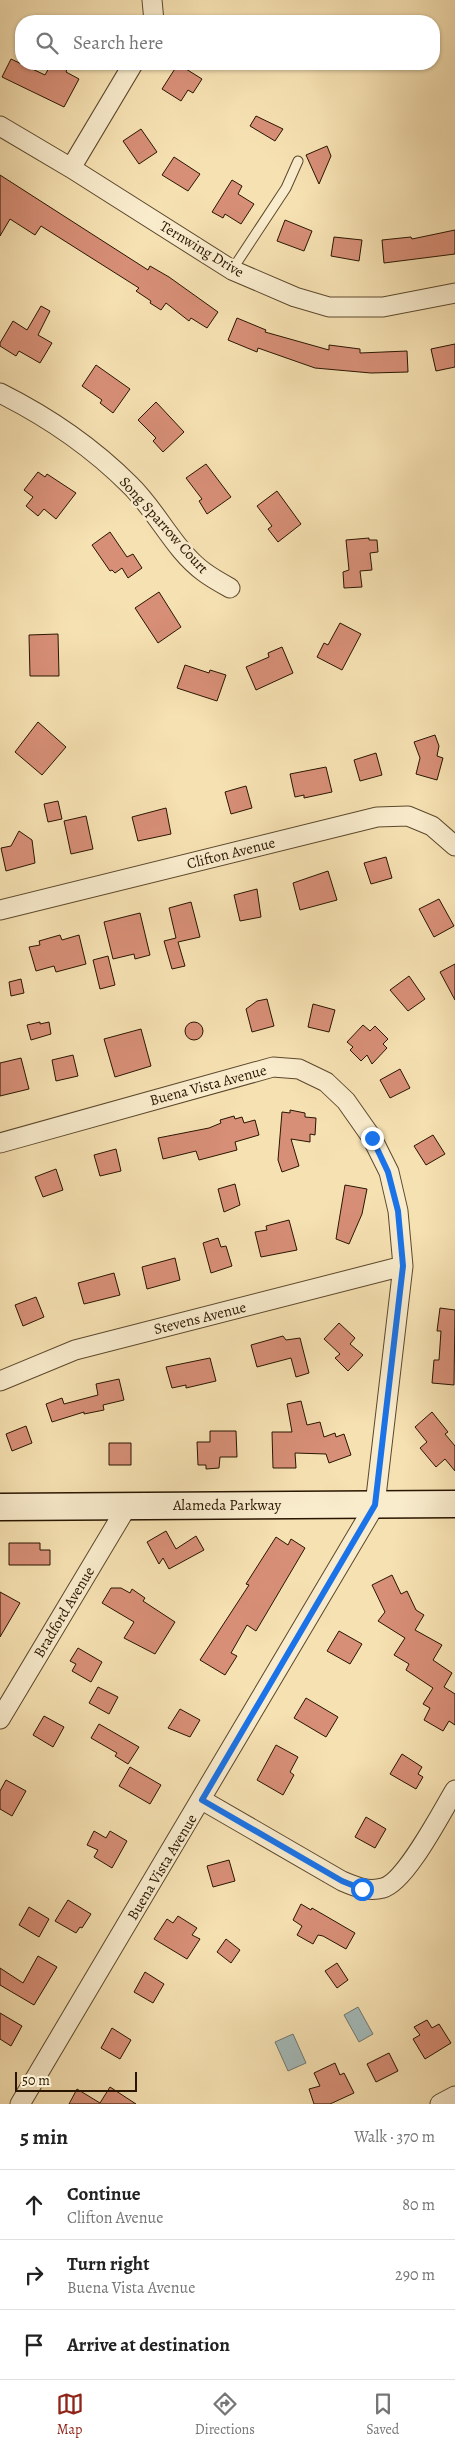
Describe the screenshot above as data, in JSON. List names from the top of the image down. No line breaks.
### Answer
{"streets":{"street":["Ternwing Drive","Song Sparrow Court","Clifton Avenue","Buena Vista Avenue","Stevens Avenue","Alameda Parkway","Bradford Avenue"]},"crossings":[["Buena Vista Avenue","Stevens Avenue"],["Buena Vista Avenue","Alameda Parkway"],["Alameda Parkway","Bradford Avenue"]],"scale_bar":"50 m","page":{"search":"Search here","scale":"50 m","heading":["5 min","Walk · 370 m"],"list":[["Continue","Clifton Avenue","80 m"],["Turn right","Buena Vista Avenue","290 m"],"Arrive at destination"],"nav":["Map","Directions","Saved"]}}
